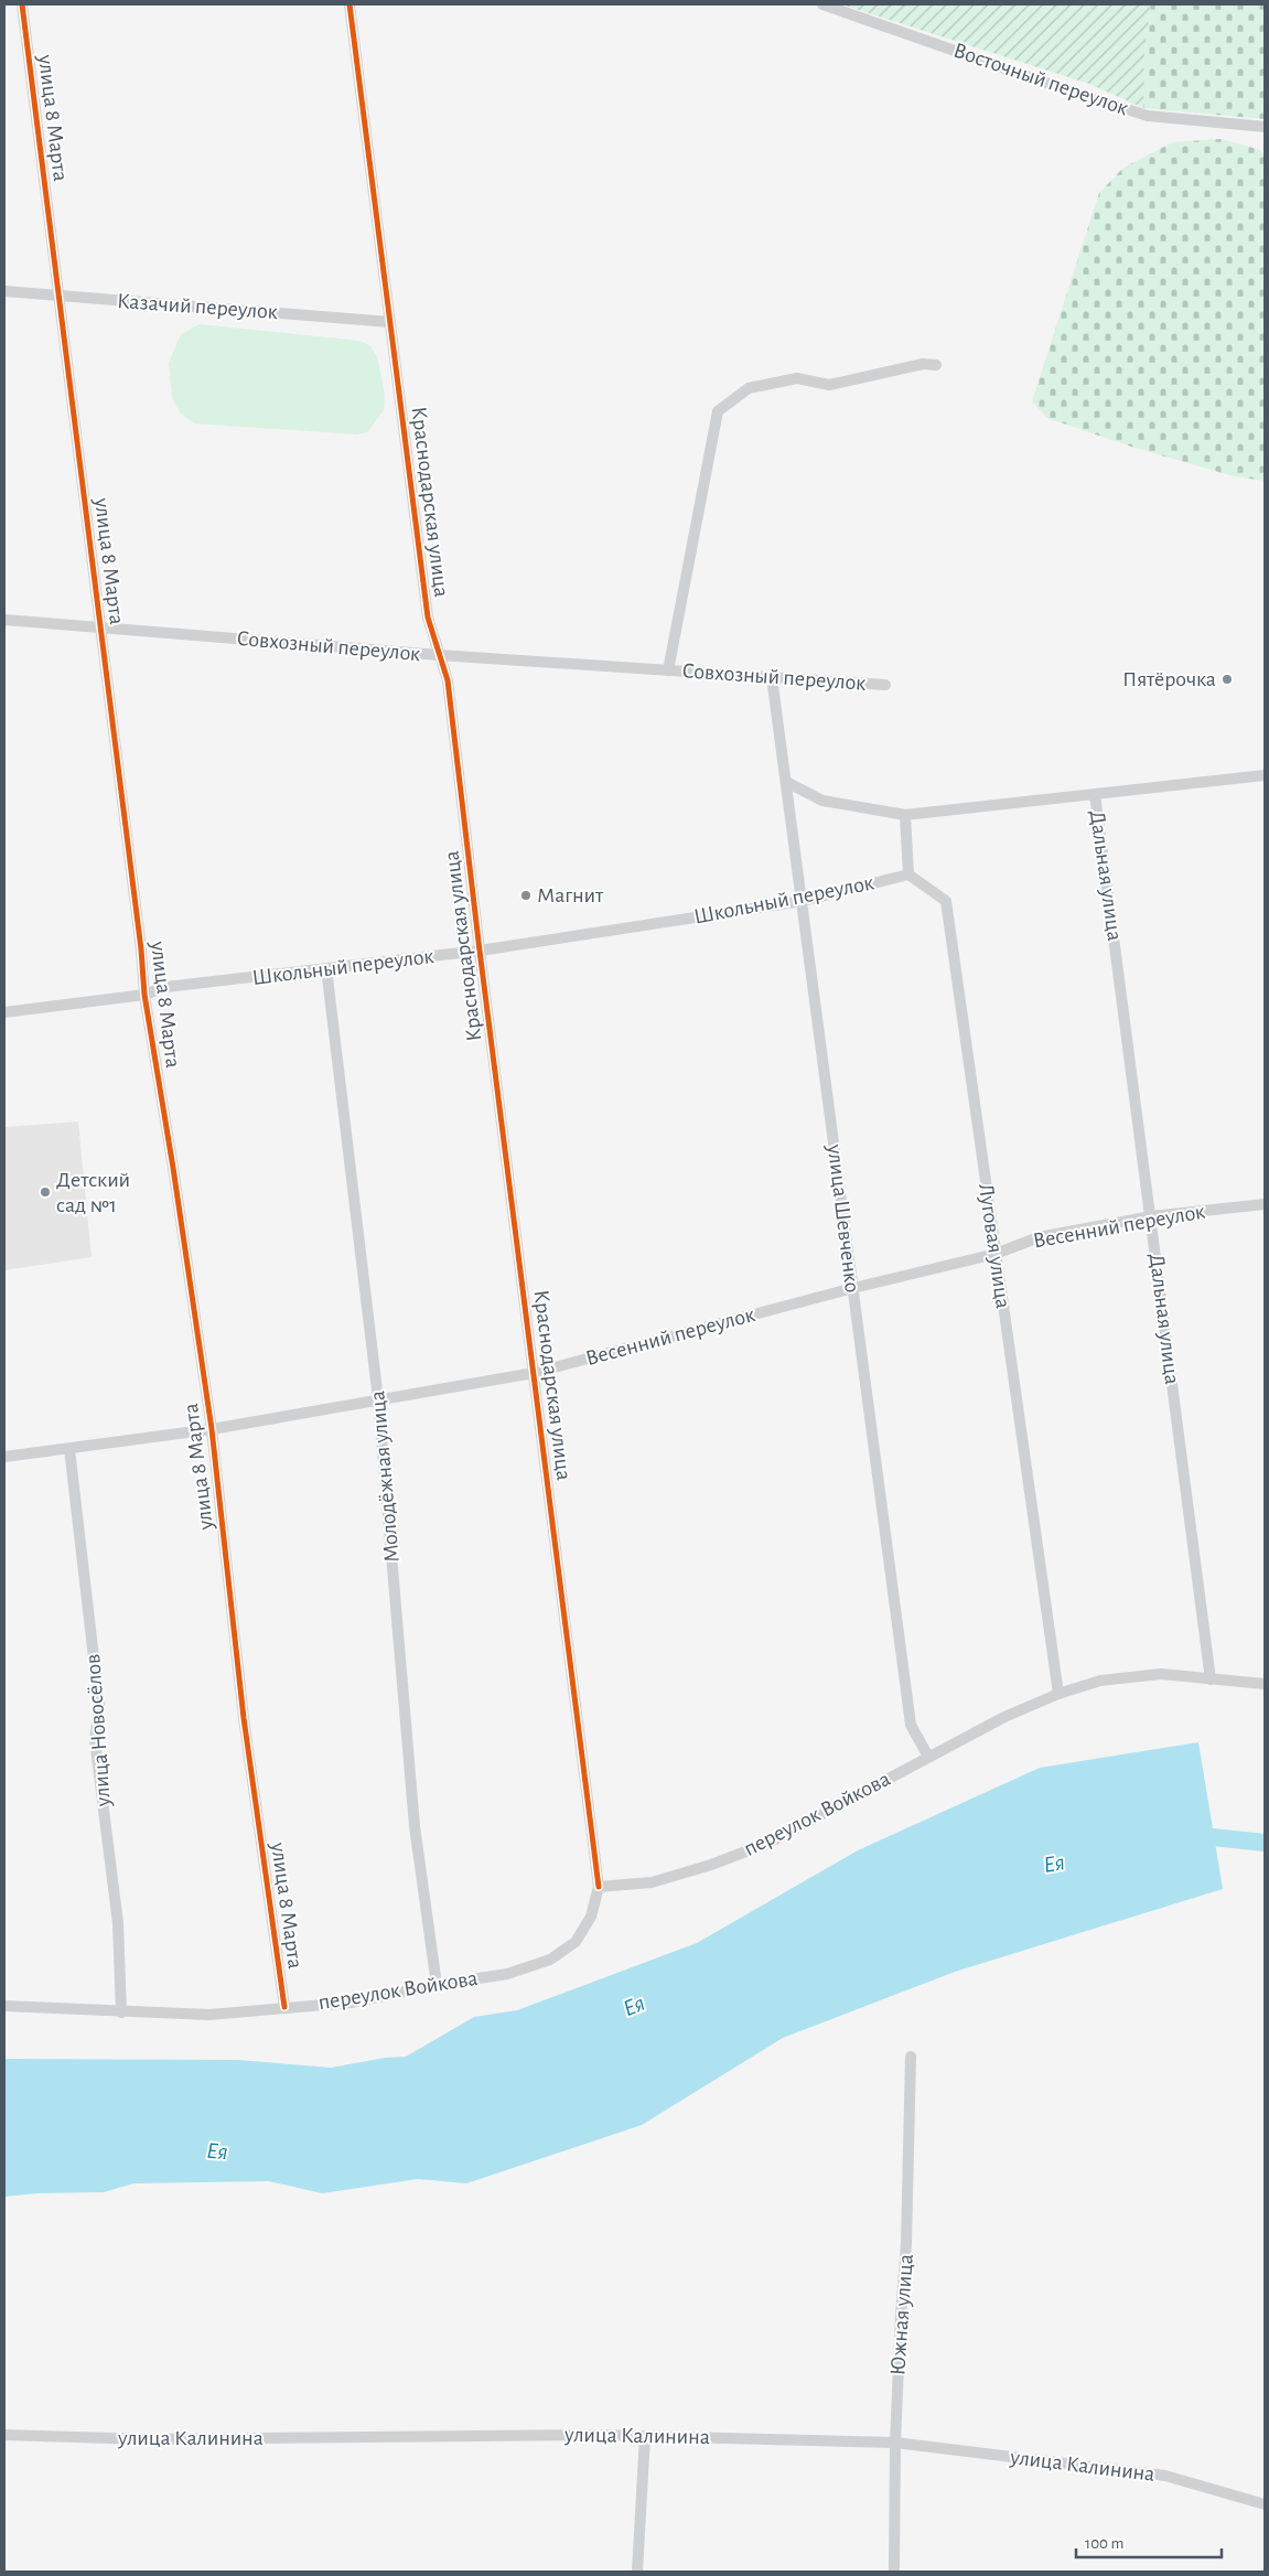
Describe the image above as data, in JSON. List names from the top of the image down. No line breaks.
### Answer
{"streets":{"street":["Восточный переулок","улица 8 Марта","Казачий переулок","Краснодарская улица","Совхозный переулок","Дальная улица","Школьный переулок","улица Шевченко","Весенний переулок","Луговая улица","Молодёжная улица","улица Новосёлов","переулок Войкова","Южная улица","улица Калинина"]},"crossings":[["улица 8 Марта","Казачий переулок"],["улица 8 Марта","Совхозный переулок"],["улица 8 Марта","Школьный переулок"],["улица 8 Марта","Весенний переулок"],["улица 8 Марта","переулок Войкова"],["Казачий переулок","Краснодарская улица"],["Краснодарская улица","Совхозный переулок"],["Краснодарская улица","Школьный переулок"],["Краснодарская улица","Весенний переулок"],["Краснодарская улица","переулок Войкова"],["Совхозный переулок","улица Шевченко"],["Дальная улица","Весенний переулок"],["Дальная улица","переулок Войкова"],["Школьный переулок","улица Шевченко"],["Школьный переулок","Луговая улица"],["Школьный переулок","Молодёжная улица"],["улица Шевченко","Весенний переулок"],["улица Шевченко","переулок Войкова"],["Весенний переулок","Луговая улица"],["Весенний переулок","Молодёжная улица"],["Весенний переулок","улица Новосёлов"],["Луговая улица","переулок Войкова"],["Молодёжная улица","переулок Войкова"],["улица Новосёлов","переулок Войкова"],["Южная улица","улица Калинина"]],"water":["Ея"],"places":["Пятёрочка","Магнит","Детский сад №1"],"scale_bar":"100 m"}
